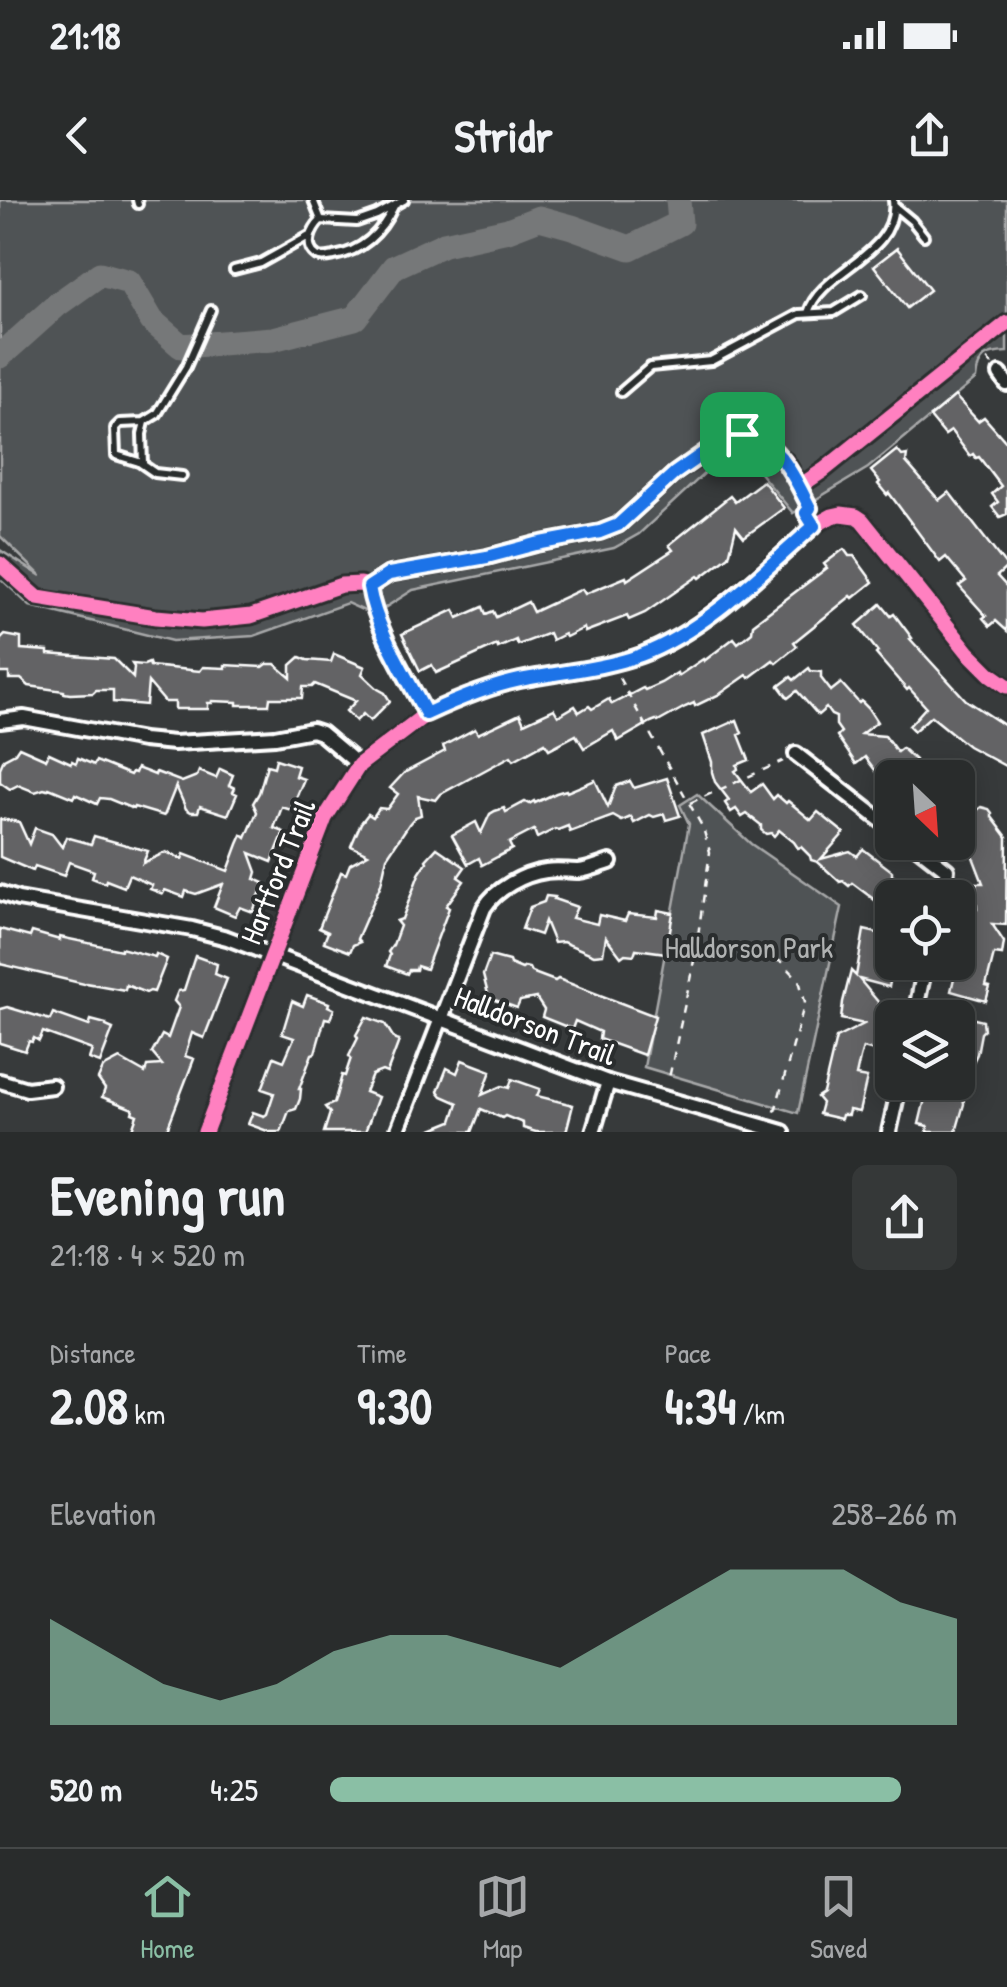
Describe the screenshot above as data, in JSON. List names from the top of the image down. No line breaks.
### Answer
{"streets":{"street":["Hartford Trail","Halldorson Trail"]},"crossings":[["Hartford Trail","Halldorson Trail"]],"parks":["Halldorson Park"],"north":"bottom right","page":{"status":"21:18","header":"Stridr","heading":["Evening run","21:18 · 4 × 520 m"],"stats":[["Distance","2.08 km"],["Time","9:30"],["Pace","4:34 /km"]],"chart":["Elevation","258–266 m"],"list":[{"name":"520 m","note":"4:25"}],"tabs":["Home","Map","Saved"]}}
